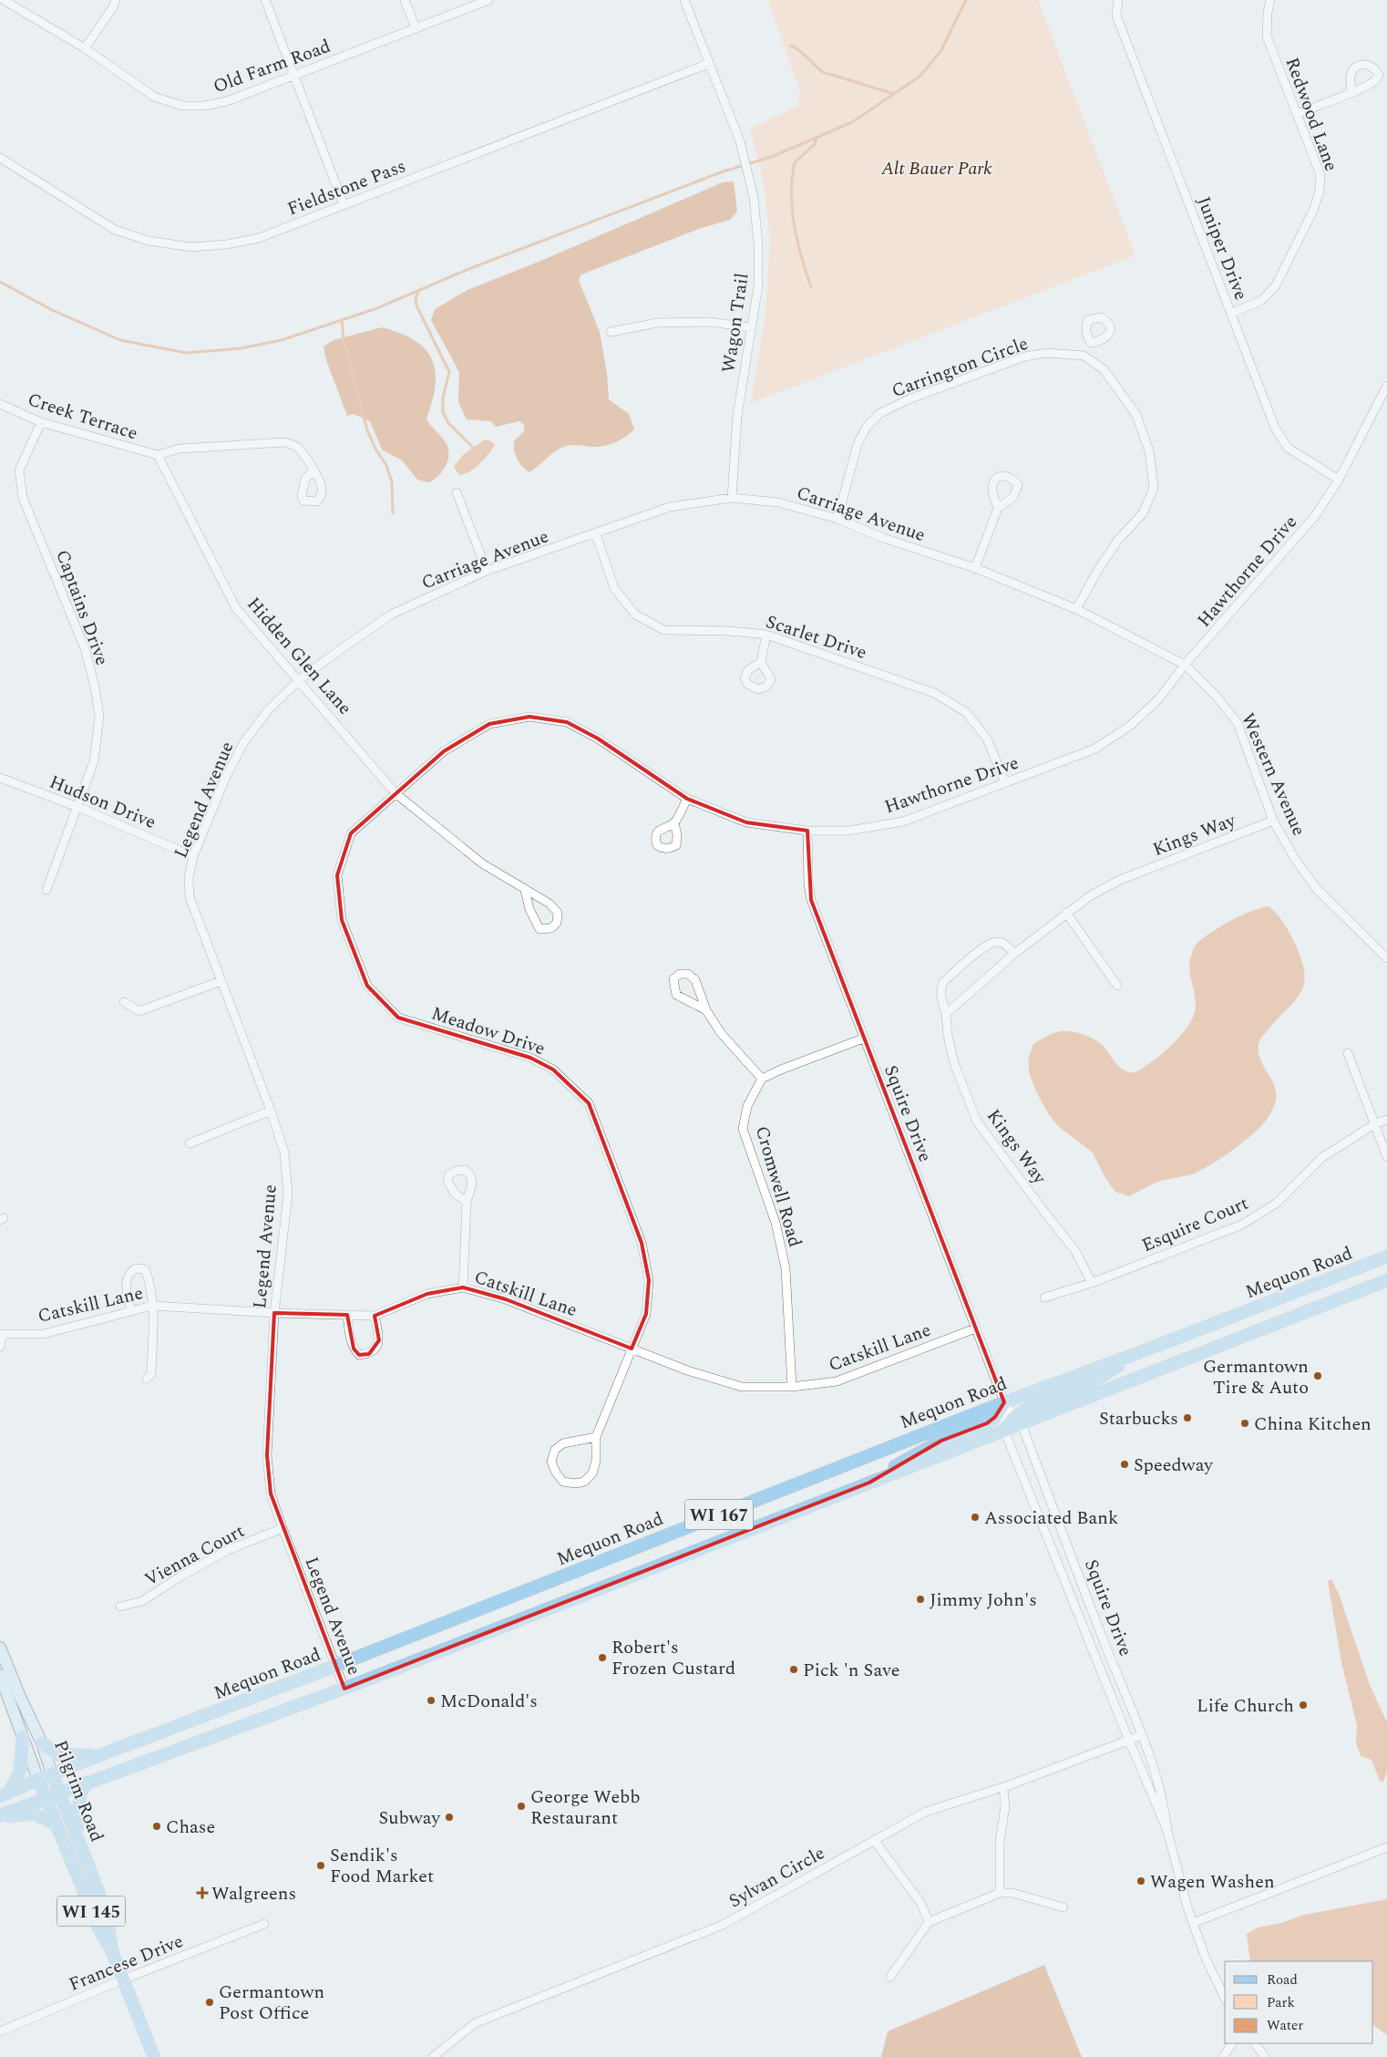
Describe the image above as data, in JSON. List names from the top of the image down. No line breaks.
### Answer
{"streets":{"main road":["Mequon Road","WI 167","Pilgrim Road","WI 145"],"street":["Old Farm Road","Redwood Lane","Fieldstone Pass","Juniper Drive","Wagon Trail","Carrington Circle","Creek Terrace","Carriage Avenue","Hawthorne Drive","Captains Drive","Scarlet Drive","Hidden Glen Lane","Western Avenue","Legend Avenue","Hudson Drive","Kings Way","Meadow Drive","Squire Drive","Cromwell Road","Esquire Court","Catskill Lane","Vienna Court","Sylvan Circle","Francese Drive"]},"crossings":[["Redwood Lane","Juniper Drive"],["Fieldstone Pass","Wagon Trail"],["Juniper Drive","Hawthorne Drive"],["Wagon Trail","Carriage Avenue"],["Carrington Circle","Carriage Avenue"],["Creek Terrace","Captains Drive"],["Creek Terrace","Hidden Glen Lane"],["Carriage Avenue","Hawthorne Drive"],["Carriage Avenue","Scarlet Drive"],["Carriage Avenue","Hidden Glen Lane"],["Carriage Avenue","Western Avenue"],["Carriage Avenue","Legend Avenue"],["Hawthorne Drive","Scarlet Drive"],["Hawthorne Drive","Hidden Glen Lane"],["Hawthorne Drive","Western Avenue"],["Hawthorne Drive","Meadow Drive"],["Hawthorne Drive","Squire Drive"],["Captains Drive","Hudson Drive"],["Hidden Glen Lane","Legend Avenue"],["Hidden Glen Lane","Meadow Drive"],["Western Avenue","Kings Way"],["Legend Avenue","Hudson Drive"],["Legend Avenue","Mequon Road"],["Legend Avenue","Catskill Lane"],["Legend Avenue","WI 167"],["Legend Avenue","Vienna Court"],["Kings Way","Esquire Court"],["Meadow Drive","Catskill Lane"],["Squire Drive","Mequon Road"],["Squire Drive","Catskill Lane"],["Squire Drive","WI 167"],["Squire Drive","Sylvan Circle"],["Cromwell Road","Catskill Lane"],["Mequon Road","Pilgrim Road"],["WI 167","Pilgrim Road"],["Pilgrim Road","Francese Drive"]],"parks":["Alt Bauer Park"],"places":{"other":["Germantown Tire & Auto","Starbucks","China Kitchen","Speedway","Associated Bank","Jimmy John's","Robert's Frozen Custard","Pick 'n Save","McDonald's","Life Church","George Webb Restaurant","Subway","Chase","Sendik's Food Market","Wagen Washen","Germantown Post Office"],"health":["Walgreens"]},"legend":["Road","Park","Water"]}
